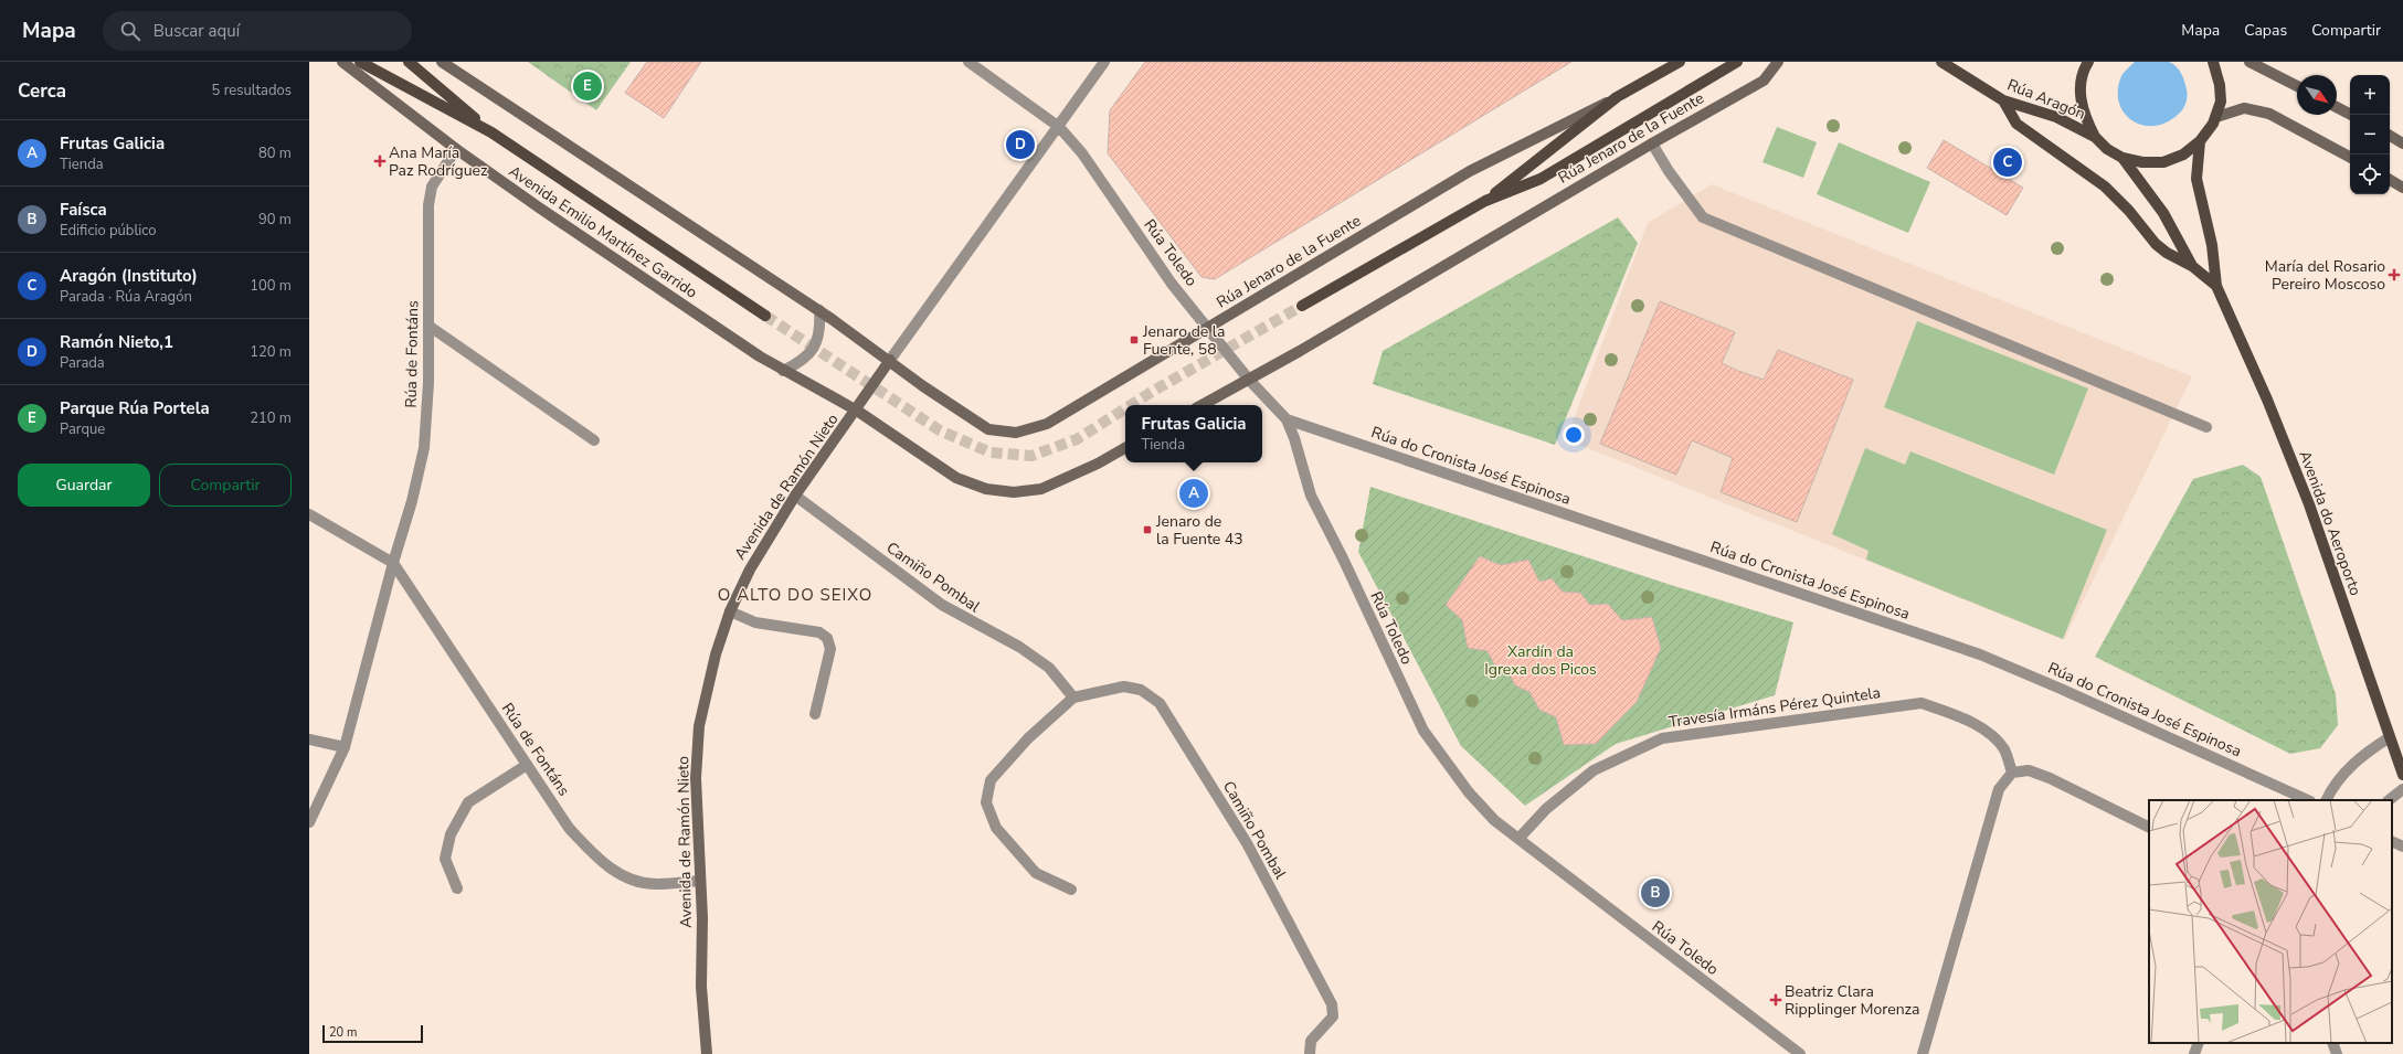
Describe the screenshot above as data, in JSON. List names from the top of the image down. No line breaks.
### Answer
{"streets":{"main road":["Rúa Aragón","Rúa Jenaro de la Fuente","Avenida Emilio Martínez Garrido","Avenida de Ramón Nieto","Avenida do Aeroporto"],"street":["Rúa Toledo","Rúa de Fontáns","Rúa do Cronista José Espinosa","Camiño Pombal","Travesía Irmáns Pérez Quintela"]},"crossings":[["Rúa Aragón","Avenida do Aeroporto"],["Rúa Jenaro de la Fuente","Rúa Toledo"],["Rúa Jenaro de la Fuente","Avenida de Ramón Nieto"],["Avenida Emilio Martínez Garrido","Rúa de Fontáns"],["Avenida Emilio Martínez Garrido","Avenida de Ramón Nieto"],["Rúa Toledo","Rúa do Cronista José Espinosa"],["Rúa Toledo","Avenida de Ramón Nieto"],["Rúa Toledo","Travesía Irmáns Pérez Quintela"],["Rúa de Fontáns","Avenida de Ramón Nieto"],["Avenida de Ramón Nieto","Camiño Pombal"]],"districts":["O ALTO DO SEIXO"],"parks":["Xardín da Igrexa dos Picos"],"places":{"health":["Ana María Paz Rodríguez","María del Rosario Pereiro Moscoso","Beatriz Clara Ripplinger Morenza"],"transit":["Jenaro de la Fuente, 58","Jenaro de la Fuente 43"]},"scale_bar":"20 m","north":"bottom right","page":{"header":"Mapa","search":"Buscar aquí","nav":["Mapa","Capas","Compartir"],"heading":["Cerca","5 resultados"],"pins":["E","D","C","A","B"],"map_buttons":["+","−"],"list":[{"mark":"A","name":"Frutas Galicia","note":"Tienda","value":"80 m"},{"mark":"B","name":"Faísca","note":"Edificio público","value":"90 m"},{"mark":"C","name":"Aragón (Instituto)","note":"Parada · Rúa Aragón","value":"100 m"},{"mark":"D","name":"Ramón Nieto,1","note":"Parada","value":"120 m"},{"mark":"E","name":"Parque Rúa Portela","note":"Parque","value":"210 m"}],"popup":["Frutas Galicia","Tienda"],"buttons":["Guardar","Compartir"],"scale":"20 m"}}
